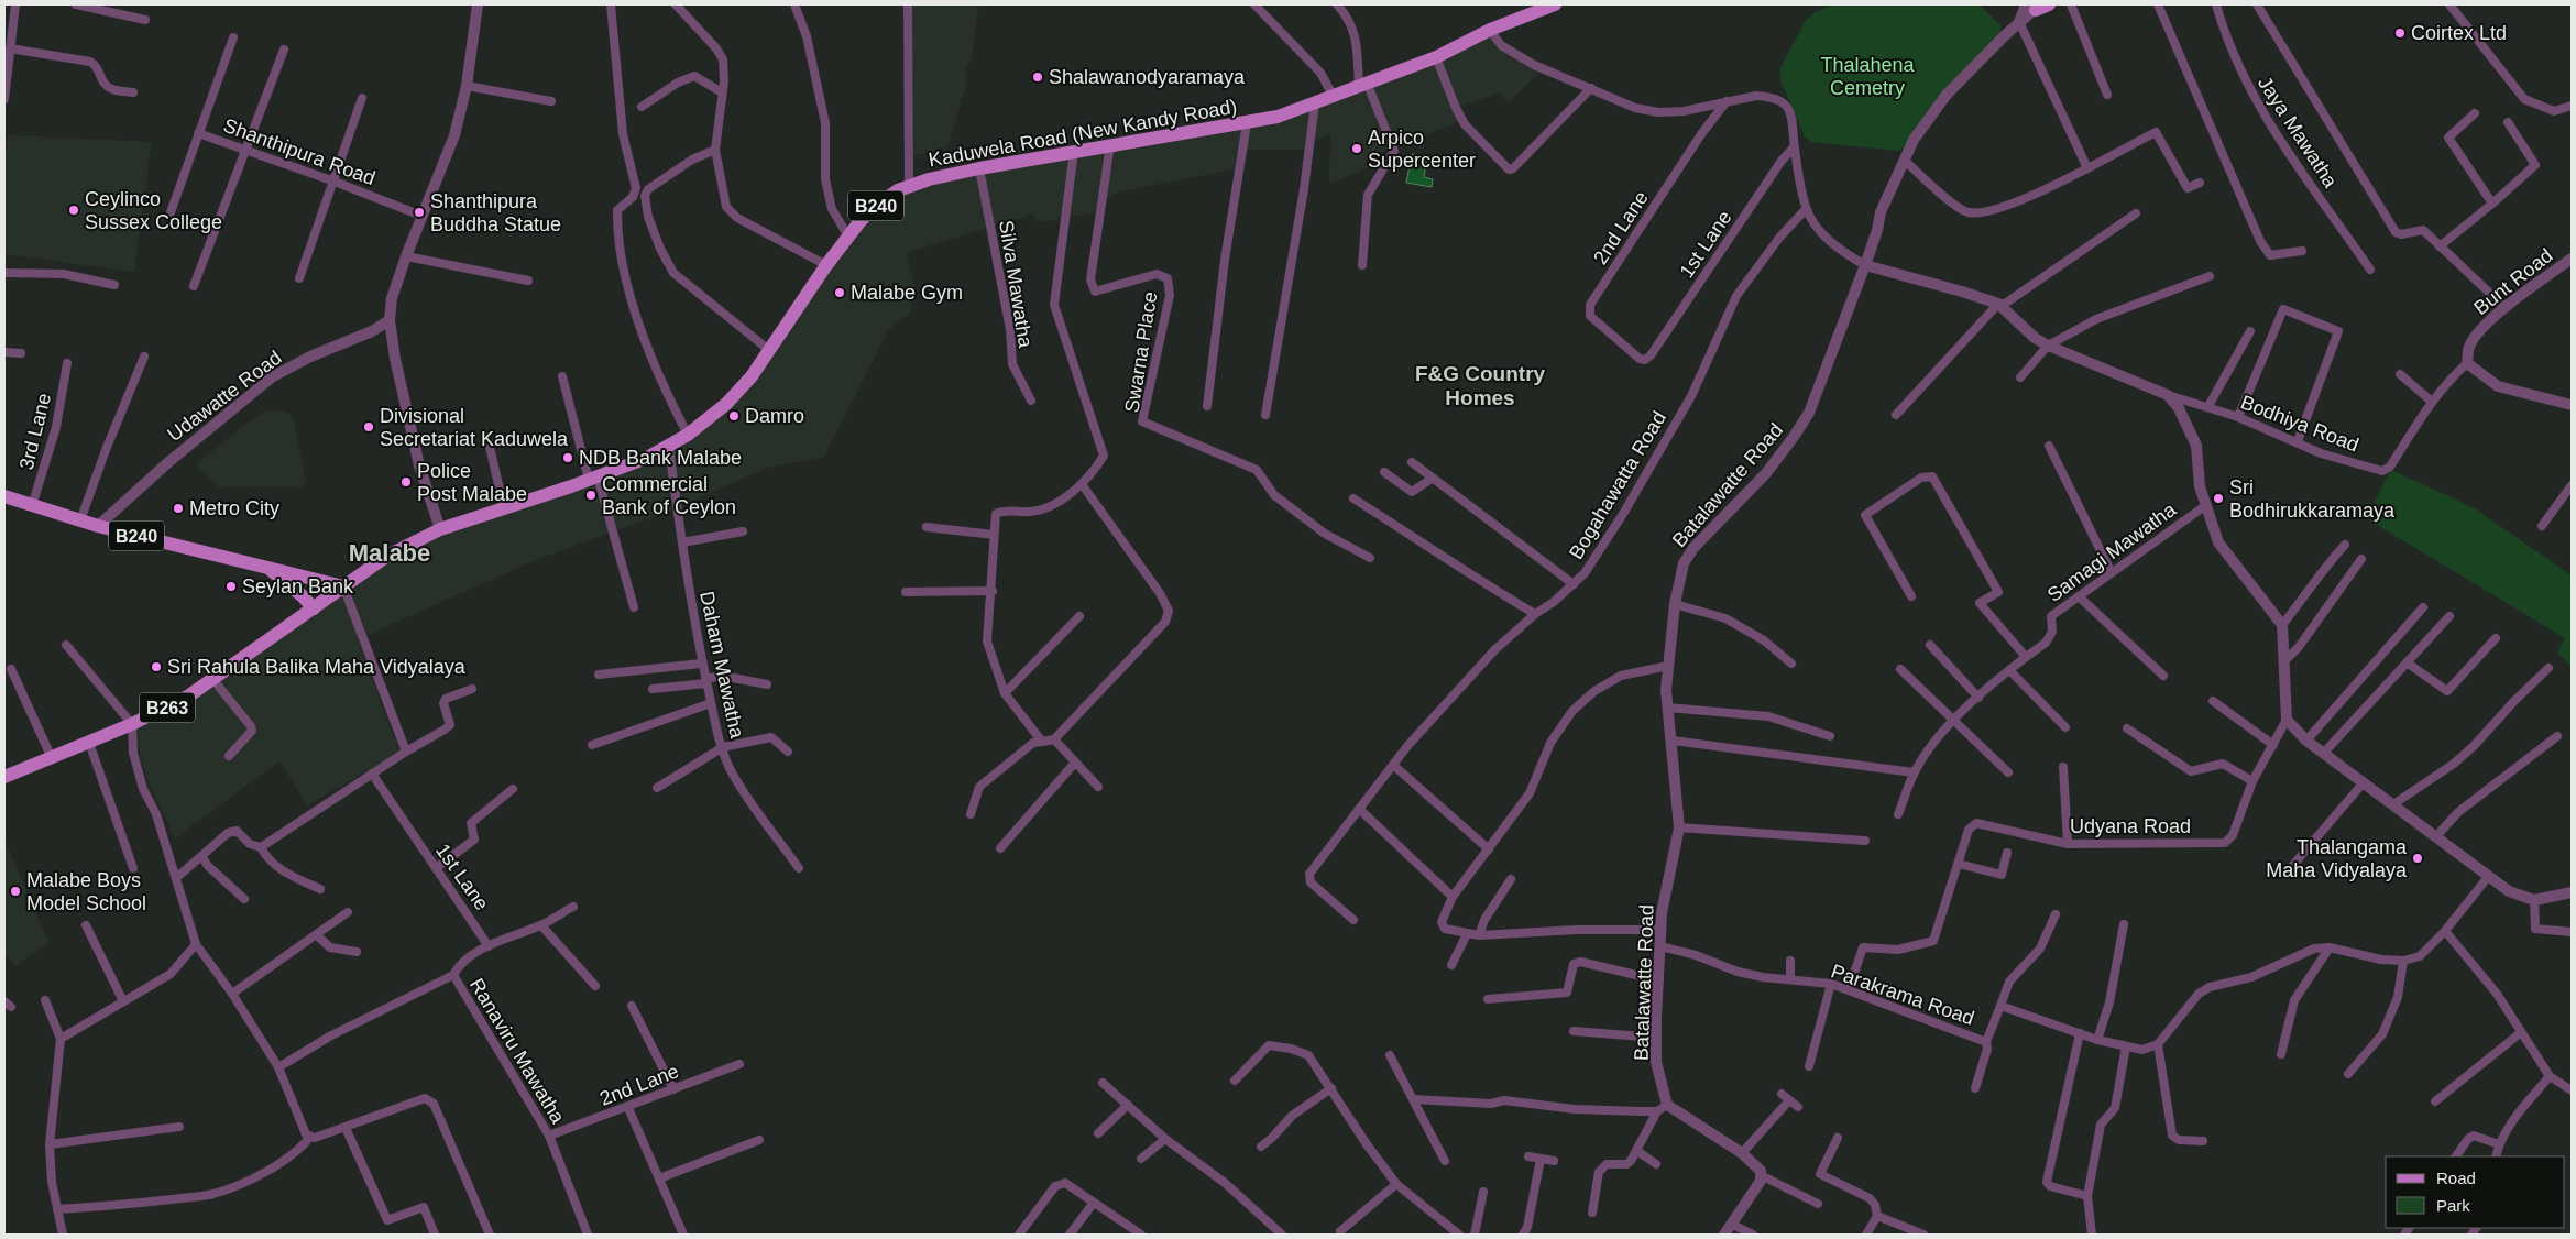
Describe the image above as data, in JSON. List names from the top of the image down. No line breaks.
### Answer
{"streets":{"main road":["Kaduwela Road (New Kandy Road)","B240","B263"],"street":["Jaya Mawatha","Shanthipura Road","2nd Lane","1st Lane","Bunt Road","Silva Mawatha","Swarna Place","Udawatte Road","Bodhiya Road","3rd Lane","Bogahawatta Road","Batalawatte Road","Samagi Mawatha","Daham Mawatha","Udyana Road","Parakrama Road","Ranaviru Mawatha"]},"crossings":[["Kaduwela Road (New Kandy Road)","B240"],["Kaduwela Road (New Kandy Road)","Silva Mawatha"],["Kaduwela Road (New Kandy Road)","Swarna Place"],["Kaduwela Road (New Kandy Road)","Daham Mawatha"],["B240","Udawatte Road"],["B240","3rd Lane"],["2nd Lane","1st Lane"],["2nd Lane","Ranaviru Mawatha"],["Bunt Road","Bodhiya Road"],["Batalawatte Road","Parakrama Road"],["Udyana Road","Parakrama Road"]],"districts":["F&G Country Homes","Malabe"],"parks":["Thalahena Cemetry"],"places":["Coirtex Ltd","Shalawanodyaramaya","Arpico Supercenter","Ceylinco Sussex College","Shanthipura Buddha Statue","Malabe Gym","Damro","Divisional Secretariat Kaduwela","NDB Bank Malabe","Police Post Malabe","Commercial Bank of Ceylon","Sri Bodhirukkaramaya","Metro City","Seylan Bank","Sri Rahula Balika Maha Vidyalaya","Thalangama Maha Vidyalaya","Malabe Boys Model School"],"legend":["Road","Park"]}
